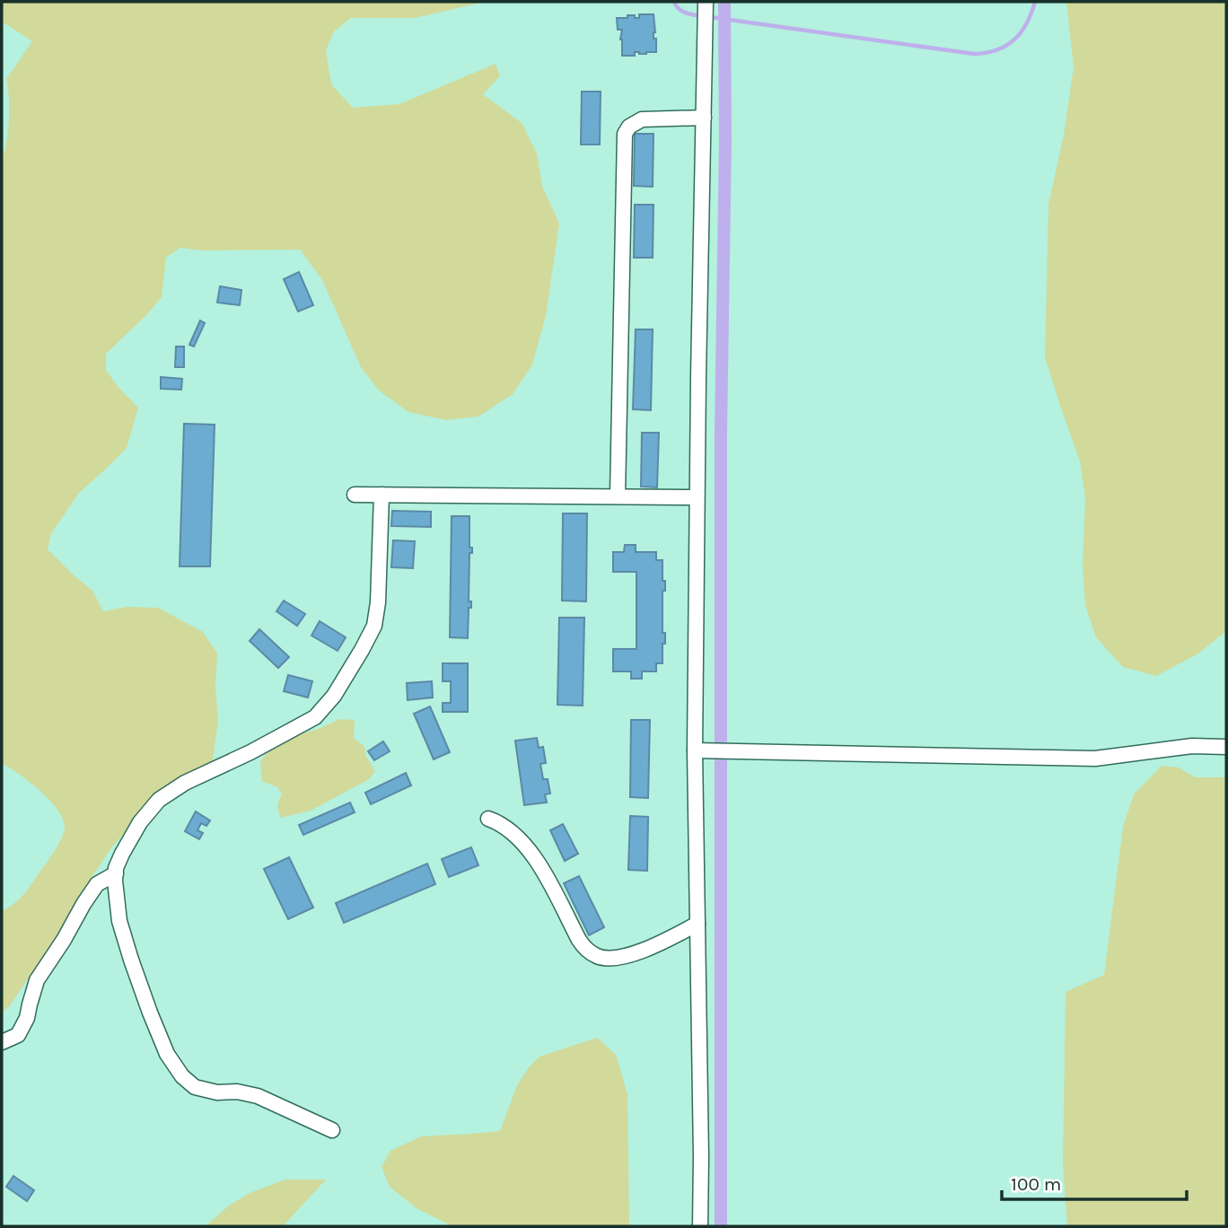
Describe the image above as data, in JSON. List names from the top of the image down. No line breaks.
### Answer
{"scale_bar":"100 m"}
